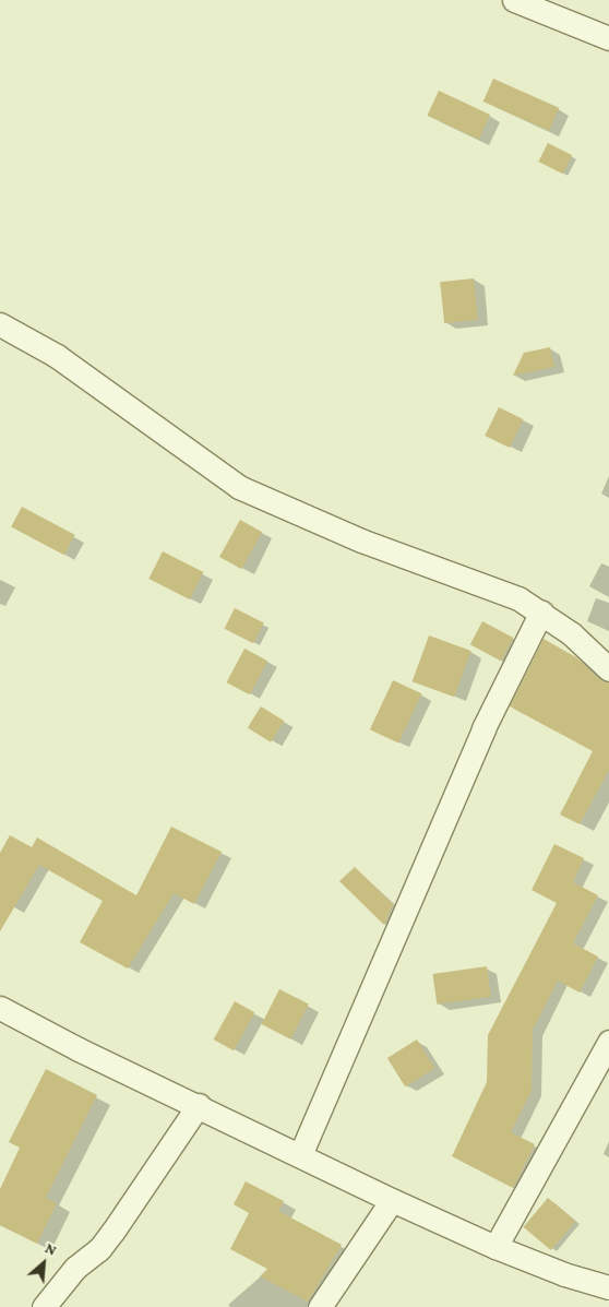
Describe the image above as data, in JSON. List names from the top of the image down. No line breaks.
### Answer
{"north":"top right"}
